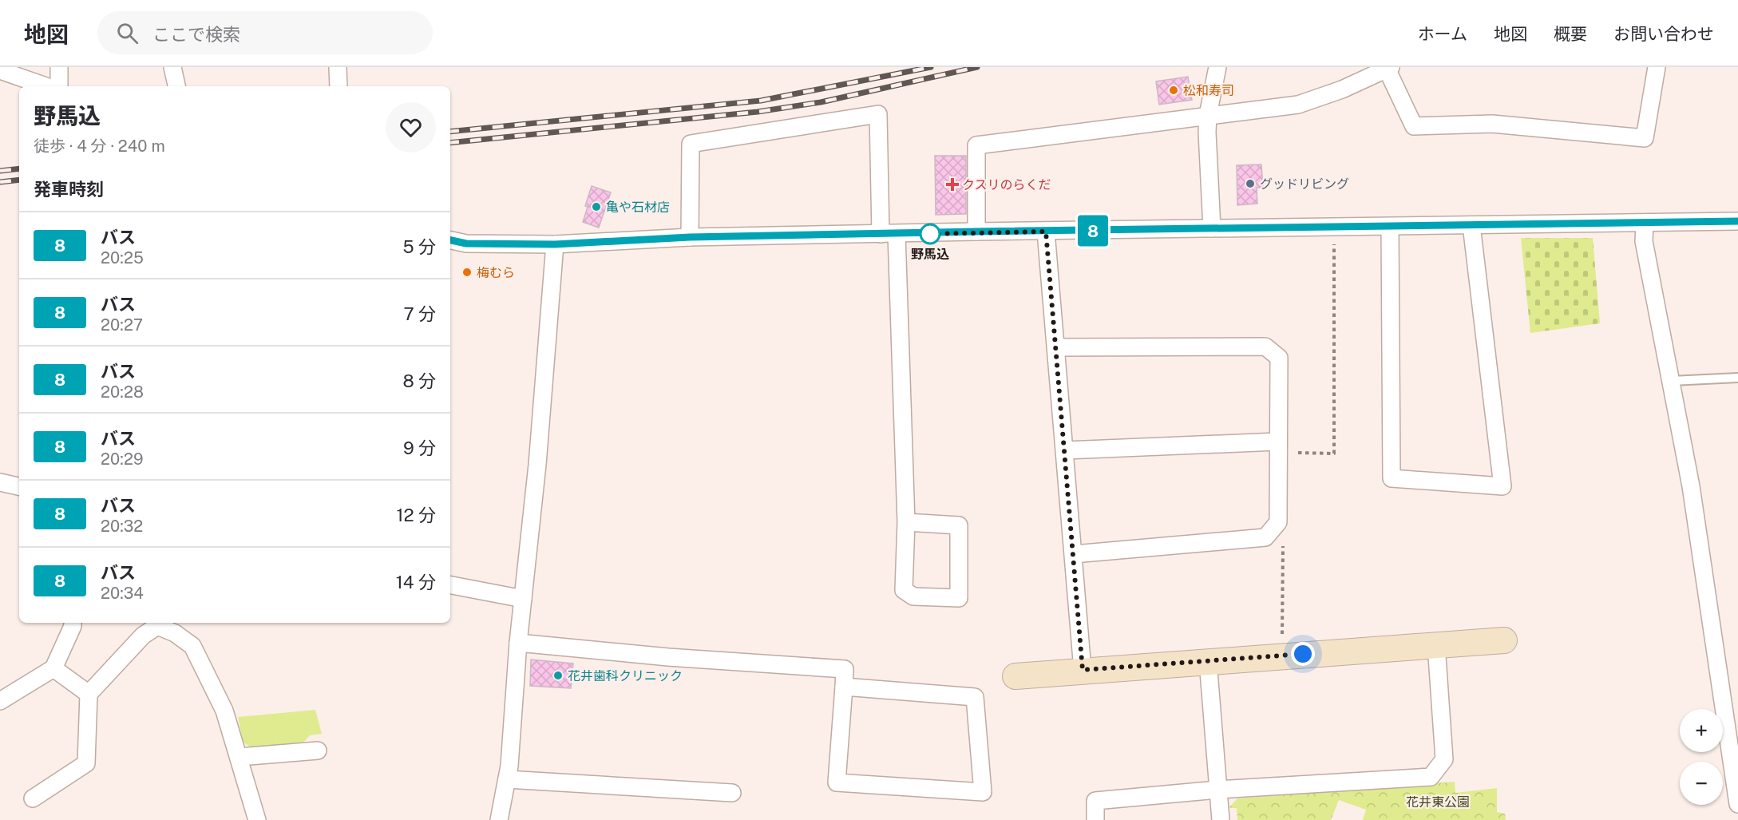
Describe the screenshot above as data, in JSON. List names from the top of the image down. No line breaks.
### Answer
{"parks":["花井東公園"],"places":{"other":["松和寿司","グッドリビング","亀や石材店","野馬込","梅むら","花井歯科クリニック"],"health":["クスリのらくだ"]},"lines":["bus line 8"],"page":{"header":"地図","search":"ここで検索","nav":["ホーム","地図","概要","お問い合わせ"],"on_map":"8","heading":[["野馬込","徒歩 · 4 分 · 240 m"],"発車時刻"],"list":[{"mark":"8","name":"バス","note":"20:25","value":"5 分"},{"mark":"8","name":"バス","note":"20:27","value":"7 分"},{"mark":"8","name":"バス","note":"20:28","value":"8 分"},{"mark":"8","name":"バス","note":"20:29","value":"9 分"},{"mark":"8","name":"バス","note":"20:32","value":"12 分"},{"mark":"8","name":"バス","note":"20:34","value":"14 分"}],"map_buttons":["+","−"]}}
